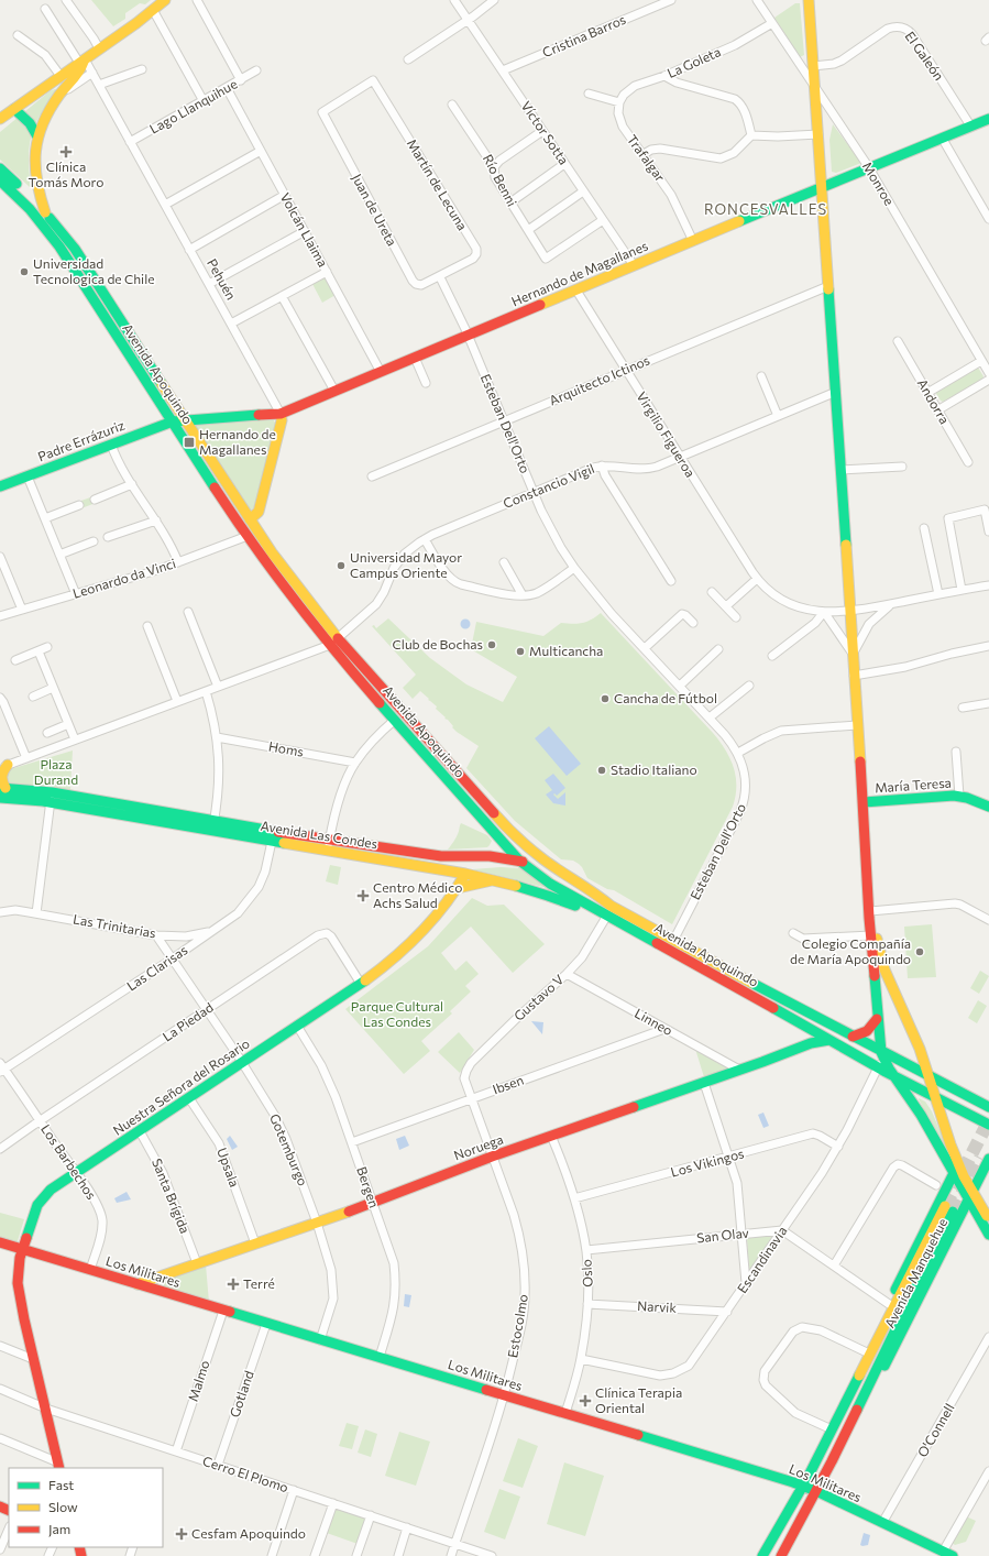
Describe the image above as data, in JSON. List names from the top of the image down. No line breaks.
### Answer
{"streets":{"main road":["Hernando de Magallanes","Avenida Apoquindo","Padre Errázuriz","María Teresa","Avenida Las Condes","Nuestra Señora del Rosario","Noruega","Los Militares","Avenida Manquehue"],"street":["Cristina Barros","El Galeón","La Goleta","Lago Llanquihue","Víctor Sotta","Trafalgar","Río Benni","Monroe","Martín de Lecuna","Juan de Ureta","Volcán Llaima","Pehuén","Arquitecto Ictinos","Andorra","Esteban Dell'Orto","Virgilio Figueroa","Constancio Vigil","Leonardo da Vinci","Homs","Las Trinitarias","Las Clarisas","Gustavo V","La Piedad","Linneo","Ibsen","Gotemburgo","Los Barbechos","Los Vikingos","Upsala","Bergen","Santa Brígida","San Olav","Escandinavia","Oslo","Narvik","Estocolmo","Malmo","Gotland","O'Connell","Cerro El Plomo"]},"crossings":[["Cristina Barros","Víctor Sotta"],["El Galeón","Hernando de Magallanes"],["La Goleta","Trafalgar"],["La Goleta","Monroe"],["Lago Llanquihue","Volcán Llaima"],["Lago Llanquihue","Pehuén"],["Víctor Sotta","Río Benni"],["Víctor Sotta","Hernando de Magallanes"],["Trafalgar","Hernando de Magallanes"],["Monroe","Hernando de Magallanes"],["Martín de Lecuna","Juan de Ureta"],["Martín de Lecuna","Esteban Dell'Orto"],["Juan de Ureta","Esteban Dell'Orto"],["Volcán Llaima","Hernando de Magallanes"],["Hernando de Magallanes","Pehuén"],["Hernando de Magallanes","Avenida Apoquindo"],["Hernando de Magallanes","Esteban Dell'Orto"],["Hernando de Magallanes","Virgilio Figueroa"],["Hernando de Magallanes","Padre Errázuriz"],["Avenida Apoquindo","Esteban Dell'Orto"],["Avenida Apoquindo","Padre Errázuriz"],["Avenida Apoquindo","Constancio Vigil"],["Avenida Apoquindo","Leonardo da Vinci"],["Avenida Apoquindo","Avenida Las Condes"],["Avenida Apoquindo","Noruega"],["Avenida Apoquindo","Escandinavia"],["Arquitecto Ictinos","Esteban Dell'Orto"],["Arquitecto Ictinos","Virgilio Figueroa"],["Esteban Dell'Orto","Constancio Vigil"],["Virgilio Figueroa","Constancio Vigil"],["Avenida Las Condes","Las Clarisas"],["Avenida Las Condes","Gustavo V"],["Avenida Las Condes","Nuestra Señora del Rosario"],["Las Trinitarias","Las Clarisas"],["Las Trinitarias","Gotemburgo"],["Las Clarisas","Gotemburgo"],["Las Clarisas","Los Barbechos"],["Gustavo V","Linneo"],["Gustavo V","Estocolmo"],["La Piedad","Nuestra Señora del Rosario"],["La Piedad","Gotemburgo"],["La Piedad","Los Barbechos"],["Linneo","Ibsen"],["Linneo","Noruega"],["Ibsen","Bergen"],["Ibsen","Estocolmo"],["Nuestra Señora del Rosario","Gotemburgo"],["Nuestra Señora del Rosario","Los Barbechos"],["Nuestra Señora del Rosario","Upsala"],["Nuestra Señora del Rosario","Bergen"],["Nuestra Señora del Rosario","Santa Brígida"],["Nuestra Señora del Rosario","Los Militares"],["Nuestra Señora del Rosario","Cerro El Plomo"],["Noruega","Gotemburgo"],["Noruega","Upsala"],["Noruega","Bergen"],["Noruega","Santa Brígida"],["Noruega","Los Militares"],["Noruega","Oslo"],["Noruega","Estocolmo"],["Gotemburgo","Los Militares"],["Los Barbechos","Los Militares"],["Los Vikingos","Escandinavia"],["Los Vikingos","Oslo"],["Bergen","Los Militares"],["San Olav","Escandinavia"],["San Olav","Oslo"],["Escandinavia","Oslo"],["Escandinavia","Narvik"],["Los Militares","Oslo"],["Los Militares","Avenida Manquehue"],["Los Militares","Estocolmo"],["Los Militares","Malmo"],["Los Militares","Gotland"],["Los Militares","O'Connell"],["Oslo","Narvik"],["Estocolmo","Cerro El Plomo"],["Malmo","Cerro El Plomo"],["Gotland","Cerro El Plomo"]],"districts":["RONCESVALLES"],"parks":["Plaza Durand","Parque Cultural Las Condes"],"places":{"health":["Clínica Tomás Moro","Centro Médico Achs Salud","Terré","Clínica Terapia Oriental","Cesfam Apoquindo"],"other":["Universidad Tecnologica de Chile","Universidad Mayor Campus Oriente","Club de Bochas","Multicancha","Cancha de Fútbol","Stadio Italiano","Colegio Compañía de María Apoquindo"],"transit":["Hernando de Magallanes"]},"legend":["Fast","Slow","Jam"]}
